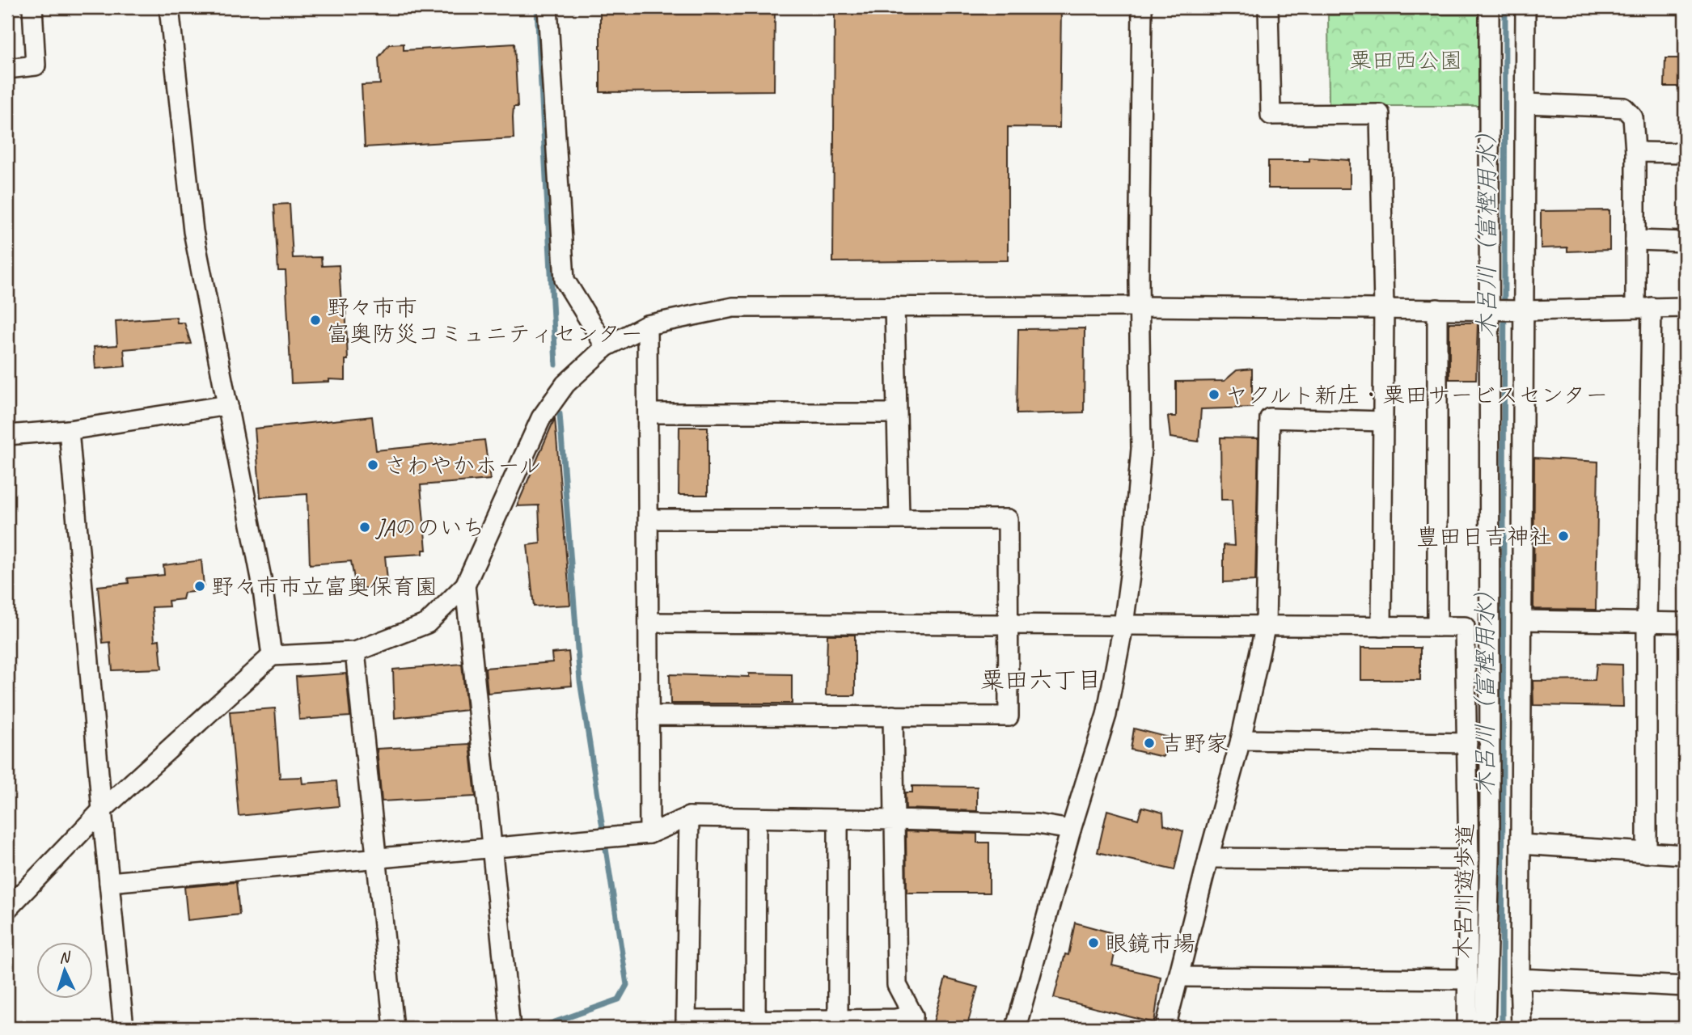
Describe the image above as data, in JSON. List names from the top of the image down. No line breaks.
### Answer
{"streets":{"street":["木呂川遊歩道"]},"districts":["粟田六丁目"],"water":["木呂川（富樫用水）"],"parks":["粟田西公園"],"places":["野々市市 富奥防災コミュニティセンター","ヤクルト新庄・粟田サービスセンター","さわやかホール","JAののいち","豊田日吉神社","野々市市立富奥保育園","吉野家","眼鏡市場"],"north":"top"}
